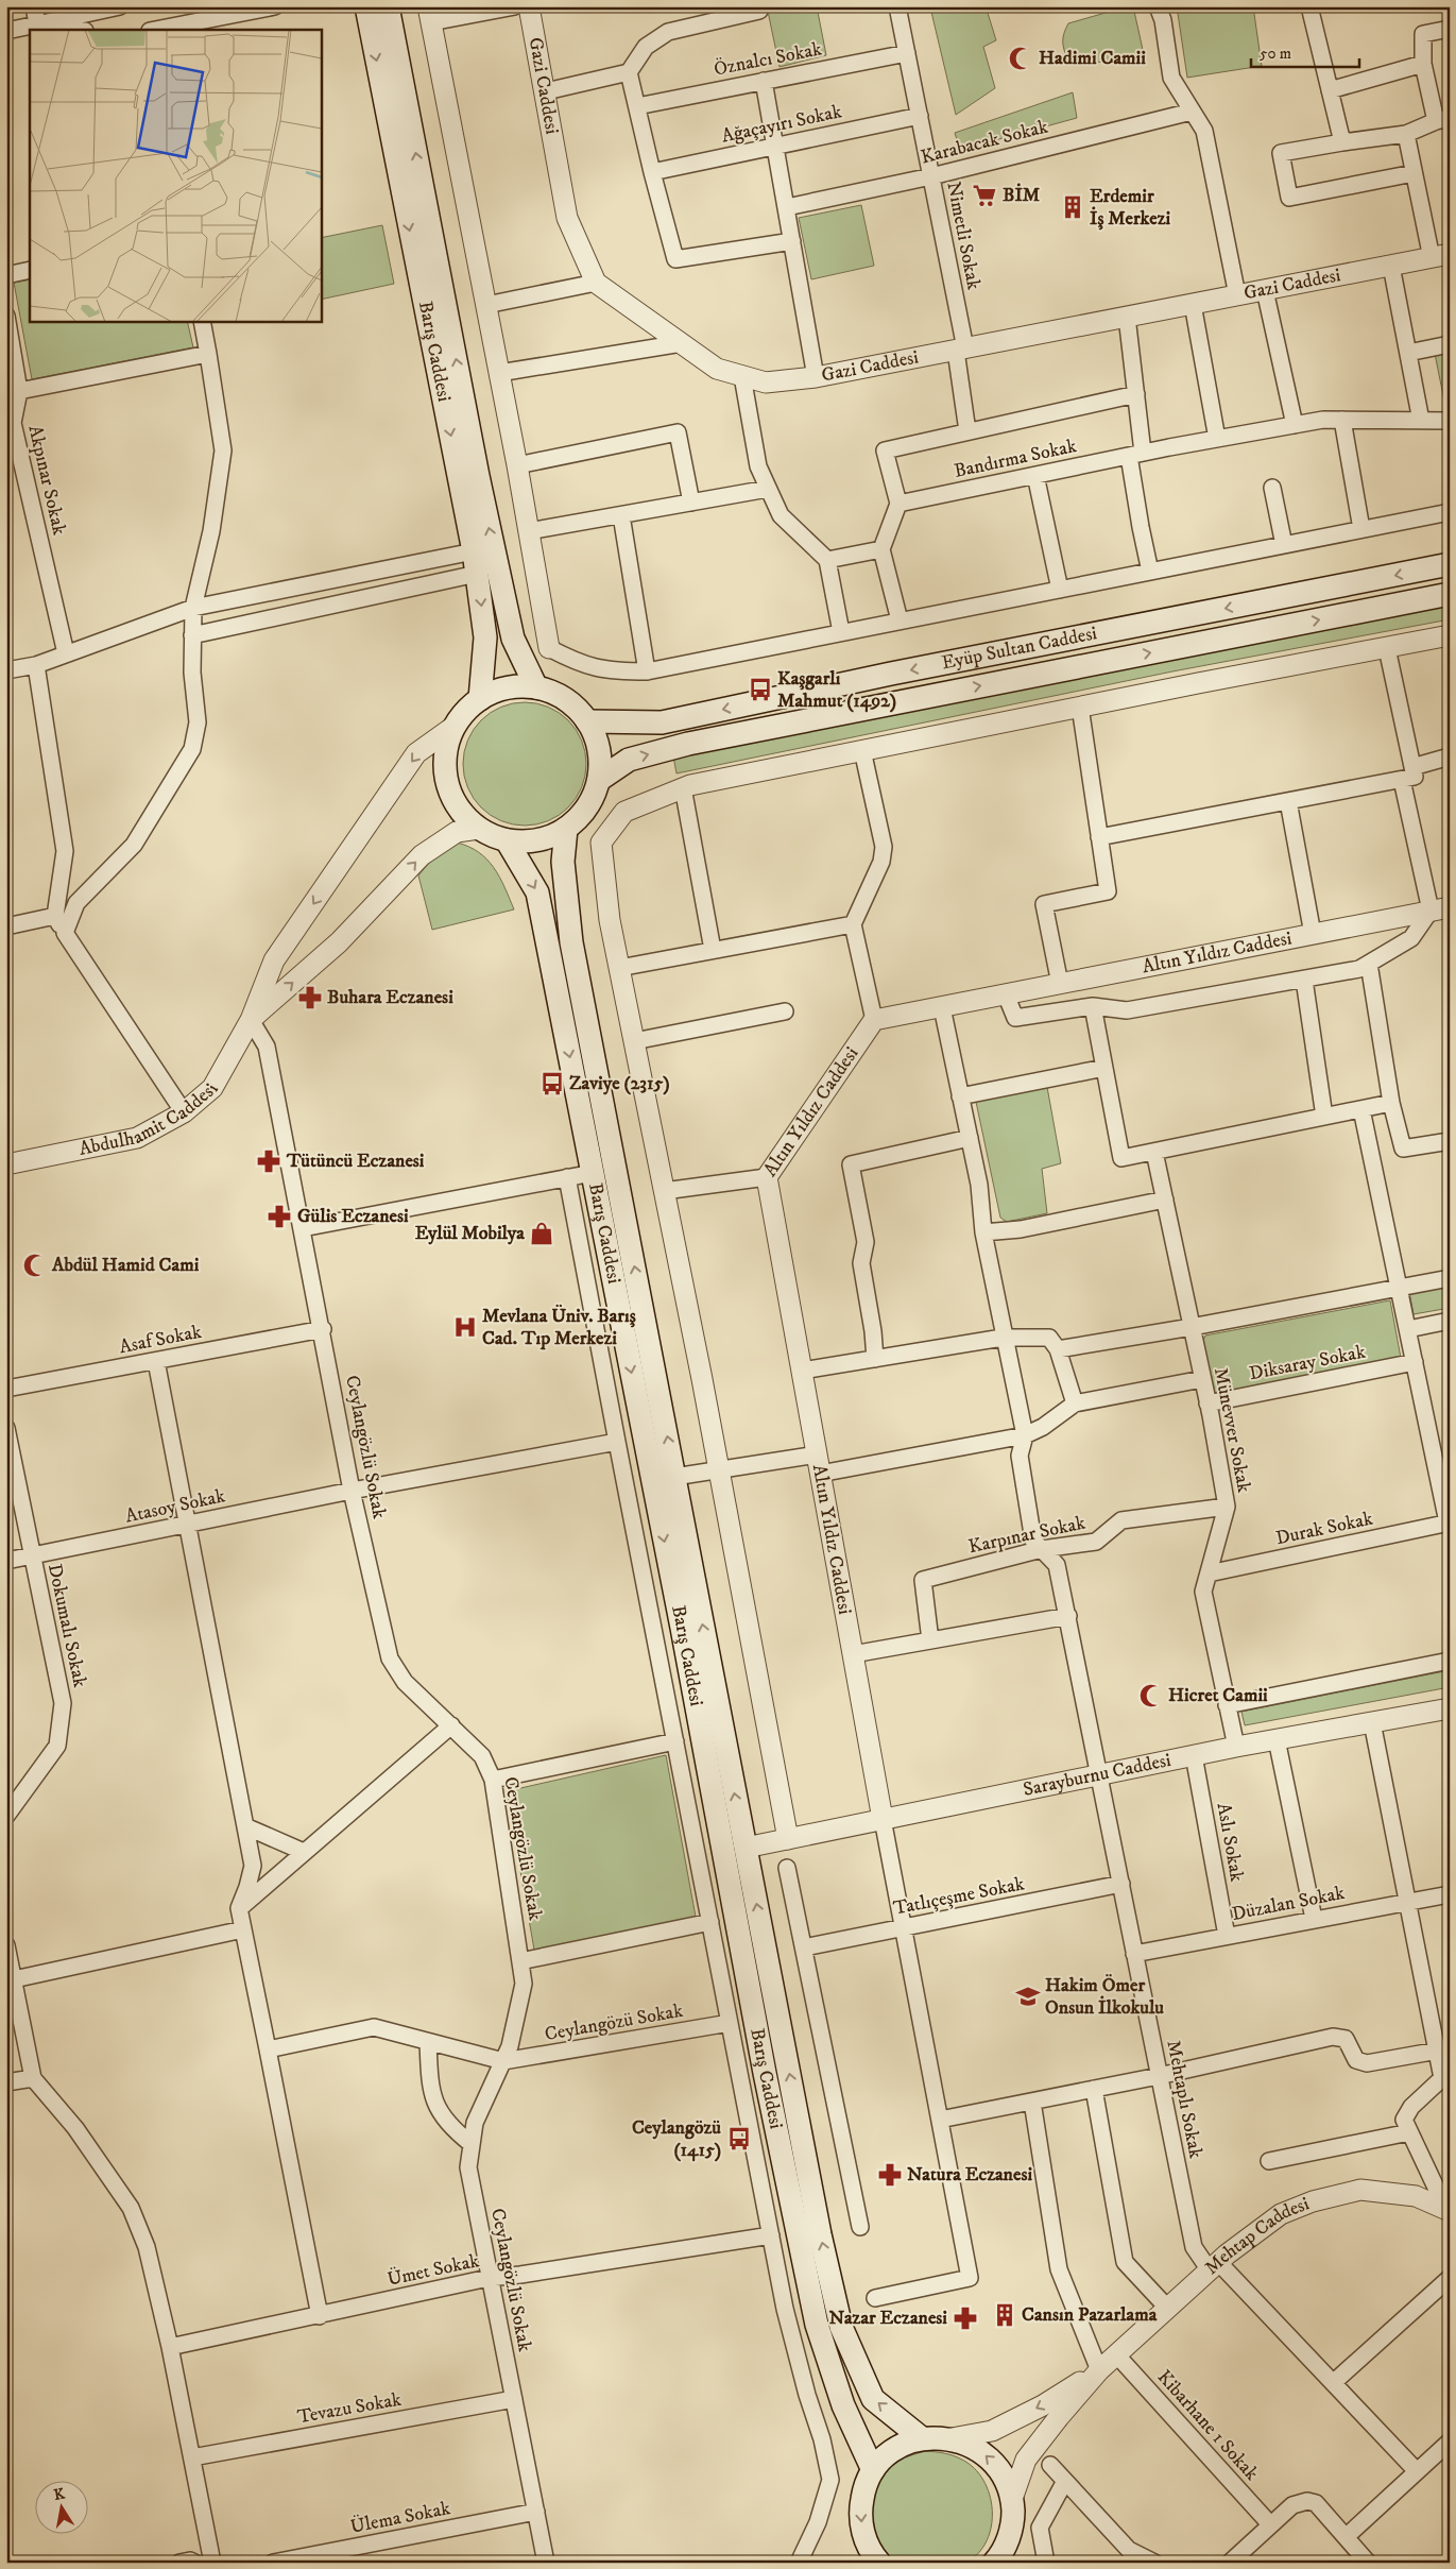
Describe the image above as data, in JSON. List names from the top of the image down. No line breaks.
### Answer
{"streets":{"main road":["Barış Caddesi","Eyüp Sultan Caddesi"],"street":["Öznalcı Sokak","Gazi Caddesi","Ağaçayırı Sokak","Karabacak Sokak","Nimetli Sokak","Bandırma Sokak","Akpınar Sokak","Altın Yıldız Caddesi","Abdulhamit Caddesi","Asaf Sokak","Diksaray Sokak","Münevver Sokak","Ceylangözlü Sokak","Atasoy Sokak","Durak Sokak","Karpınar Sokak","Dokumalı Sokak","Sarayburnu Caddesi","Aslı Sokak","Tatlıçeşme Sokak","Düzalan Sokak","Ceylangözü Sokak","Mehtaplı Sokak","Mehtap Caddesi","Ümet Sokak","Tevazu Sokak","Kibarhane 1 Sokak","Ülema Sokak"]},"crossings":[["Öznalcı Sokak","Nimetli Sokak"],["Gazi Caddesi","Nimetli Sokak"],["Ağaçayırı Sokak","Nimetli Sokak"],["Karabacak Sokak","Nimetli Sokak"],["Nimetli Sokak","Bandırma Sokak"],["Barış Caddesi","Eyüp Sultan Caddesi"],["Barış Caddesi","Sarayburnu Caddesi"],["Altın Yıldız Caddesi","Sarayburnu Caddesi"],["Altın Yıldız Caddesi","Mehtaplı Sokak"],["Abdulhamit Caddesi","Ceylangözlü Sokak"],["Asaf Sokak","Ceylangözlü Sokak"],["Diksaray Sokak","Münevver Sokak"],["Münevver Sokak","Durak Sokak"],["Münevver Sokak","Karpınar Sokak"],["Münevver Sokak","Sarayburnu Caddesi"],["Ceylangözlü Sokak","Atasoy Sokak"],["Ceylangözlü Sokak","Ceylangözü Sokak"],["Ceylangözlü Sokak","Ümet Sokak"],["Ceylangözlü Sokak","Tevazu Sokak"],["Ceylangözlü Sokak","Ülema Sokak"],["Atasoy Sokak","Dokumalı Sokak"],["Karpınar Sokak","Mehtaplı Sokak"],["Sarayburnu Caddesi","Aslı Sokak"],["Sarayburnu Caddesi","Mehtaplı Sokak"],["Aslı Sokak","Düzalan Sokak"],["Tatlıçeşme Sokak","Mehtaplı Sokak"],["Düzalan Sokak","Mehtaplı Sokak"],["Mehtaplı Sokak","Mehtap Caddesi"],["Mehtap Caddesi","Kibarhane 1 Sokak"]],"places":{"mosque":["Hadimi Camii","Abdül Hamid Cami","Hicret Camii"],"supermarket":["BİM"],"building":["Erdemir İş Merkezi","Cansın Pazarlama"],"bus stop":["Kaşgarlı Mahmut (1492)","Zaviye (2315)","Ceylangözü (1415)"],"pharmacy":["Buhara Eczanesi","Tütüncü Eczanesi","Gülis Eczanesi","Natura Eczanesi","Nazar Eczanesi"],"shop":["Eylül Mobilya"],"hospital":["Mevlana Üniv. Barış Cad. Tıp Merkezi"],"school or university":["Hakim Ömer Onsun İlkokulu"]},"scale_bar":"50 m","north":"top"}
